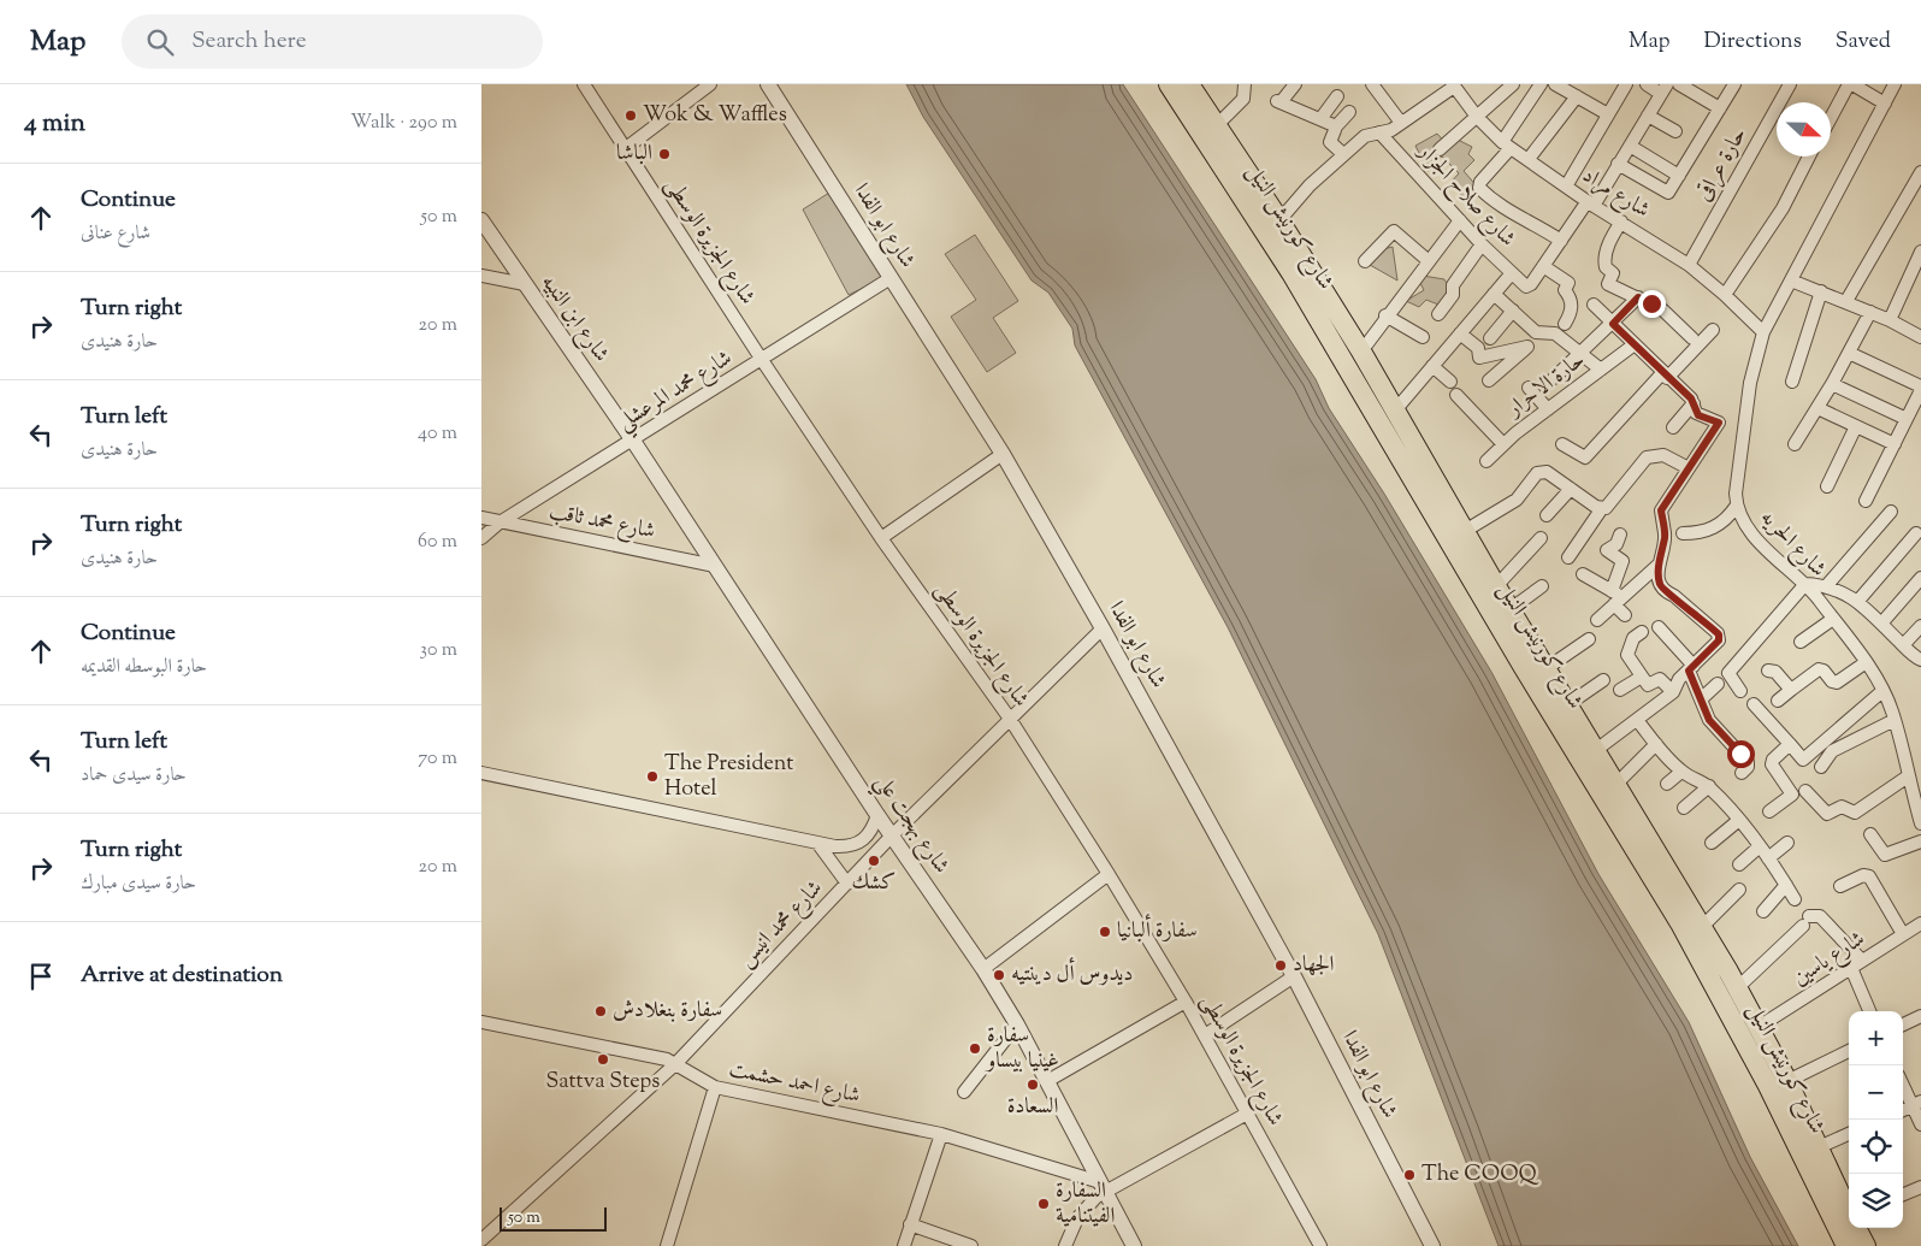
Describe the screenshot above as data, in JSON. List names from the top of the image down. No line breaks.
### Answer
{"streets":{"main road":["شارع كورنيش النيل"],"street":["حارة عراقى","شارع مراد","شارع صلاح الجزار","شارع ابو الفدا","شارع الجزيرة الوسطى","شارع ابن النبيه","حارة الاحرار","شارع محمد المرعشلي","شارع محمد ثاقب","شارع الحريه","شارع بهجت علي","شارع محمد انيس","شارع ياسين","شارع احمد حشمت"]},"crossings":[["حارة عراقى","شارع مراد"],["شارع مراد","شارع الحريه"],["شارع ابو الفدا","شارع محمد المرعشلي"],["شارع ابو الفدا","شارع محمد انيس"],["شارع كورنيش النيل","شارع ياسين"],["شارع الجزيرة الوسطى","شارع محمد المرعشلي"],["شارع الجزيرة الوسطى","شارع محمد انيس"],["شارع ابن النبيه","شارع محمد المرعشلي"],["شارع ابن النبيه","شارع بهجت علي"],["شارع محمد المرعشلي","شارع محمد ثاقب"],["شارع محمد المرعشلي","شارع بهجت علي"],["شارع محمد ثاقب","شارع بهجت علي"],["شارع بهجت علي","شارع محمد انيس"],["شارع بهجت علي","شارع احمد حشمت"],["شارع محمد انيس","شارع احمد حشمت"]],"places":["Wok & Waffles","الباشا","The President Hotel","كشك","سفارة ألبانيا","الجهاد","ديدوس أل دينتيه","سفارة بنغلادش","سفارة غينيا بيساو","Sattva Steps","السعادة","The COOQ","السفارة الفيتنامية"],"scale_bar":"50 m","north":"right","page":{"header":"Map","search":"Search here","nav":["Map","Directions","Saved"],"heading":["4 min","Walk · 290 m"],"list":[["Continue","شارع عنانى","50 m"],["Turn right","حارة هنيدى","20 m"],["Turn left","حارة هنيدى","40 m"],["Turn right","حارة هنيدى","60 m"],["Continue","حارة البوسطه القديمه","30 m"],["Turn left","حارة سيدى حماد","70 m"],["Turn right","حارة سيدى مبارك","20 m"],"Arrive at destination"],"map_buttons":["+","−"],"scale":"50 m"}}
